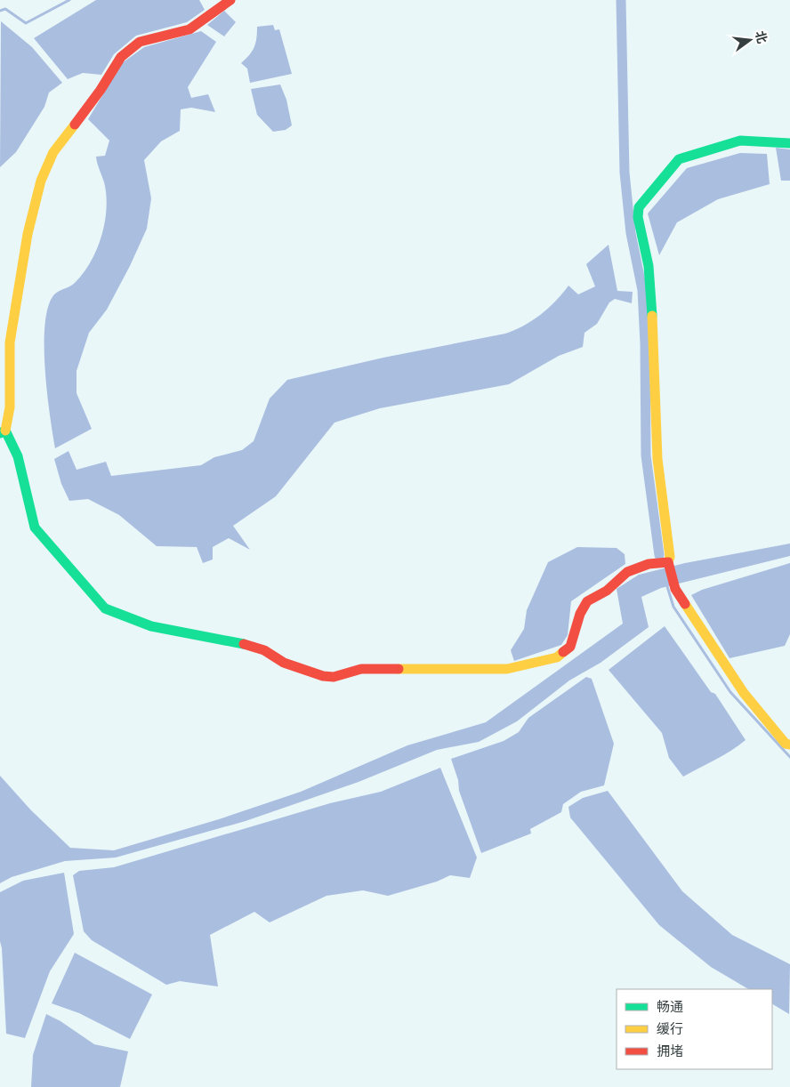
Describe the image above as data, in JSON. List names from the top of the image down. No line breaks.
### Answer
{"legend":["畅通","缓行","拥堵"],"north":"right"}
